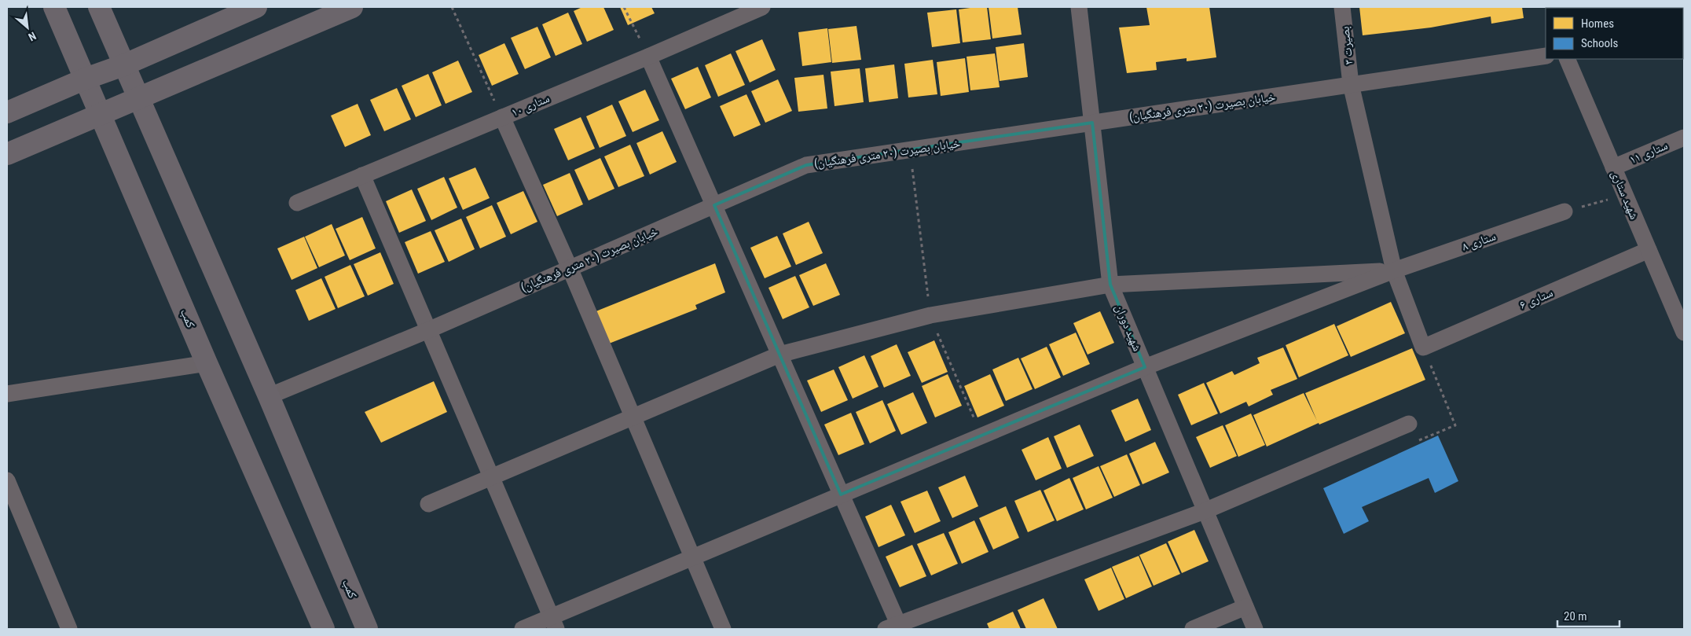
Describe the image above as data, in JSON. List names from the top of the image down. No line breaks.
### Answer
{"streets":{"street":["بصیرت ۳","ستاری ۱۰","خیابان بصیرت (۲۰ متری فرهنگیان)","ستاری ۱۱","شهید ستاری","ستاری ۸","ستاری ۶","کمب","شهید دوران"]},"crossings":[["بصیرت ۳","خیابان بصیرت (۲۰ متری فرهنگیان)"],["بصیرت ۳","ستاری ۸"],["بصیرت ۳","ستاری ۶"],["خیابان بصیرت (۲۰ متری فرهنگیان)","کمب"],["خیابان بصیرت (۲۰ متری فرهنگیان)","شهید دوران"],["ستاری ۱۱","شهید ستاری"],["شهید ستاری","ستاری ۶"]],"legend":["Homes","Schools"],"scale_bar":"20 m","north":"bottom right"}
